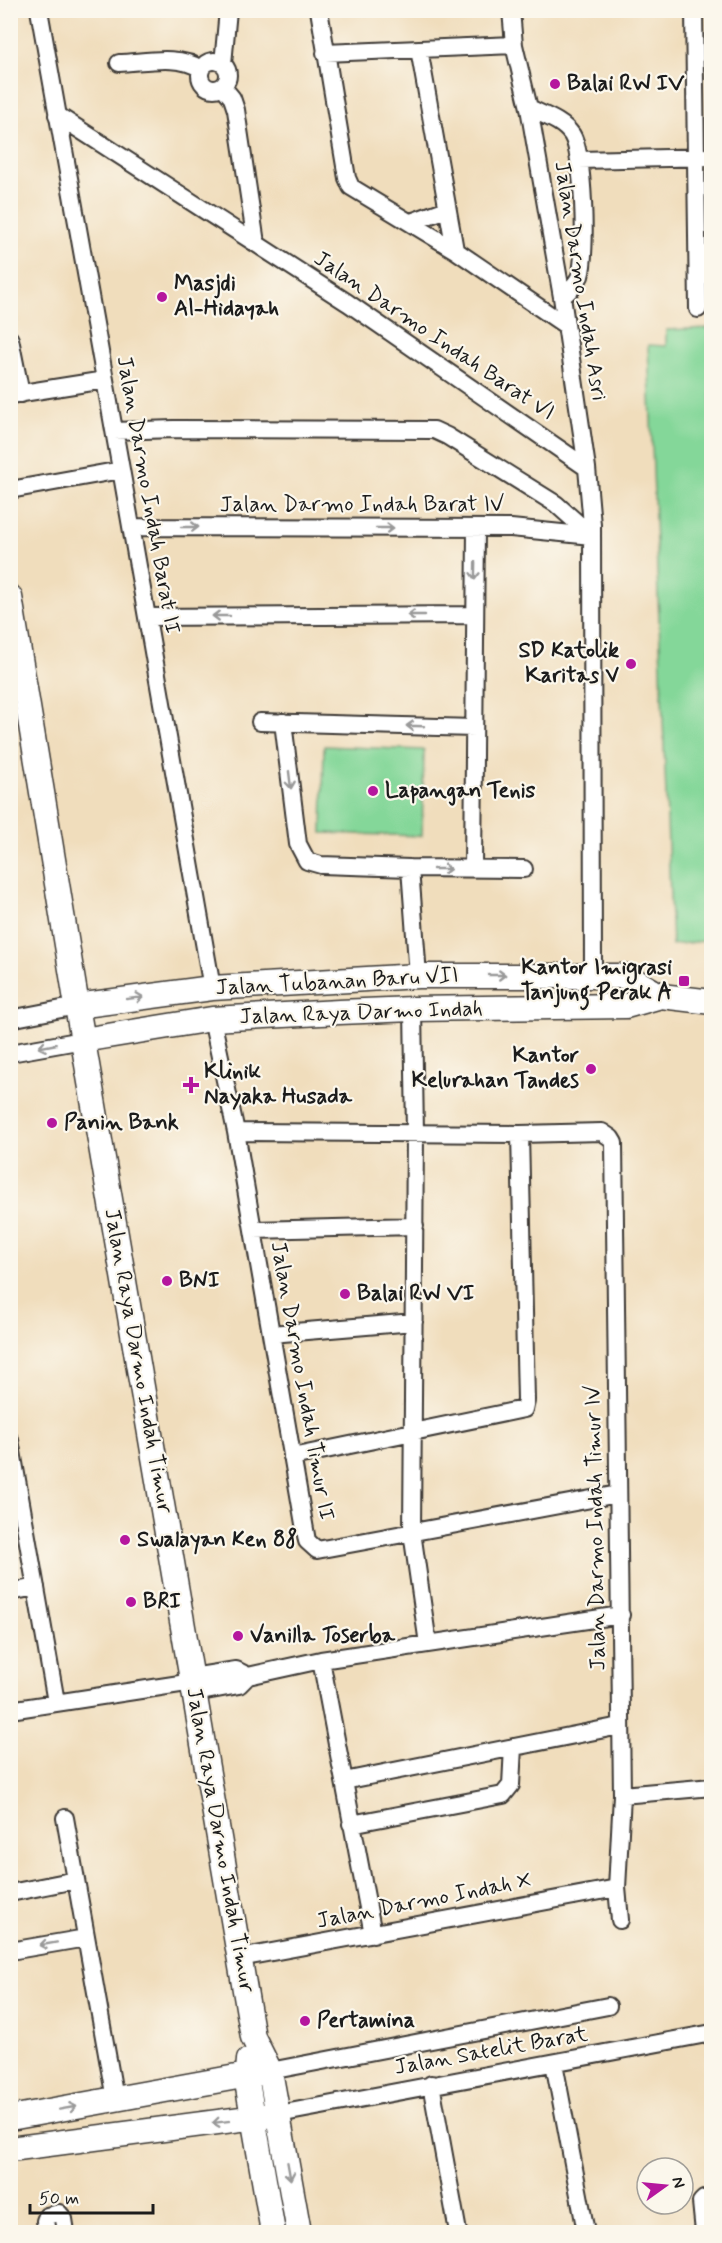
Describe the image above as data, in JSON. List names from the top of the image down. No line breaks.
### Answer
{"streets":{"street":["Jalan Darmo Indah Asri","Jalan Darmo Indah Barat VI","Jalan Darmo Indah Barat II","Jalan Darmo Indah Barat IV","Jalan Tubanan Baru VII","Jalan Raya Darmo Indah","Jalan Raya Darmo Indah Timur","Jalan Darmo Indah Timur II","Jalan Darmo Indah Timur IV","Jalan Darmo Indah X","Jalan Satelit Barat"]},"crossings":[["Jalan Darmo Indah Asri","Jalan Darmo Indah Barat VI"],["Jalan Darmo Indah Asri","Jalan Darmo Indah Barat IV"],["Jalan Darmo Indah Asri","Jalan Tubanan Baru VII"],["Jalan Darmo Indah Barat VI","Jalan Darmo Indah Barat II"],["Jalan Darmo Indah Barat II","Jalan Darmo Indah Barat IV"],["Jalan Darmo Indah Barat II","Jalan Tubanan Baru VII"],["Jalan Tubanan Baru VII","Jalan Raya Darmo Indah"],["Jalan Tubanan Baru VII","Jalan Raya Darmo Indah Timur"],["Jalan Raya Darmo Indah","Jalan Raya Darmo Indah Timur"],["Jalan Raya Darmo Indah","Jalan Darmo Indah Timur II"],["Jalan Raya Darmo Indah Timur","Jalan Darmo Indah X"],["Jalan Raya Darmo Indah Timur","Jalan Satelit Barat"],["Jalan Darmo Indah Timur II","Jalan Darmo Indah Timur IV"],["Jalan Darmo Indah Timur IV","Jalan Darmo Indah X"]],"places":{"other":["Balai RW IV","Masjdi Al-Hidayah","SD Katolik Karitas V","Lapangan Tenis","Kantor Kelurahan Tandes","Panin Bank","BNI","Balai RW VI","Swalayan Ken 88","BRI","Vanilla Toserba","Pertamina"],"transit":["Kantor Imigrasi Tanjung Perak A"],"health":["Klinik Nayaka Husada"]},"scale_bar":"50 m","north":"right"}
